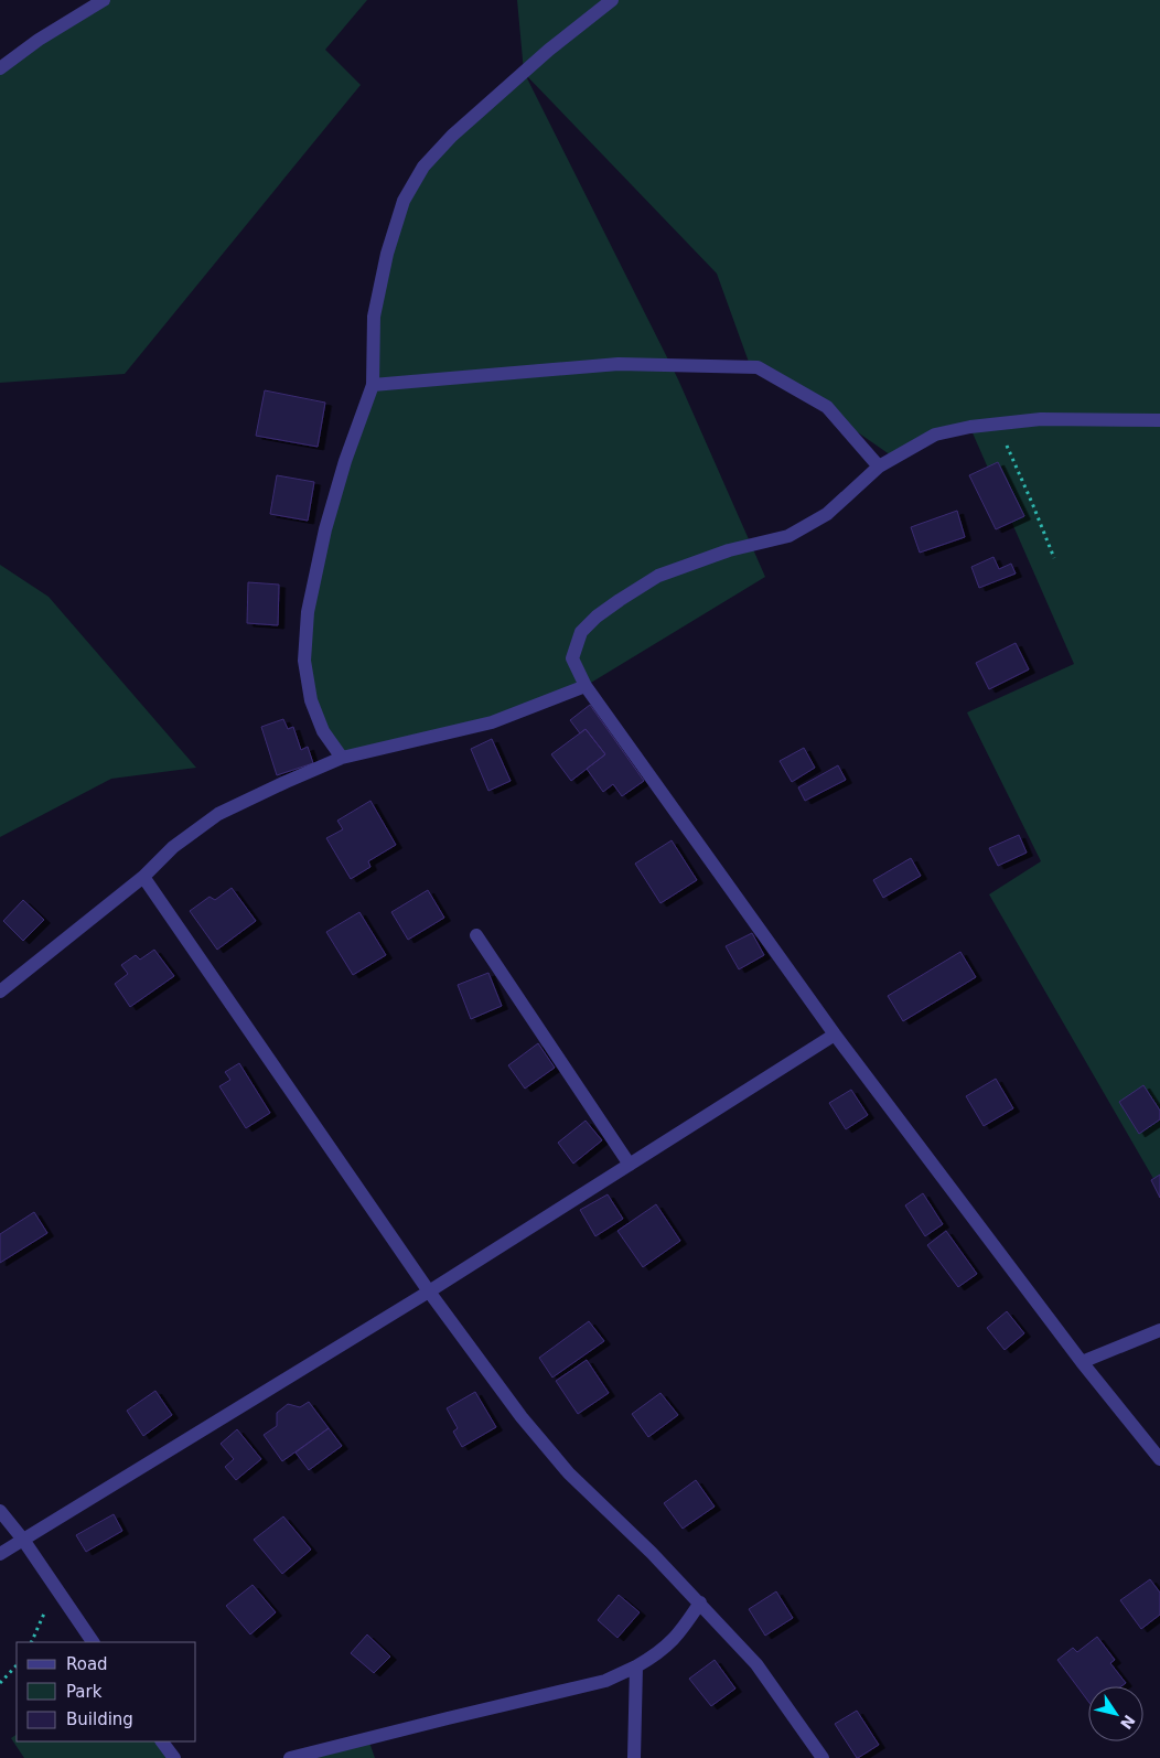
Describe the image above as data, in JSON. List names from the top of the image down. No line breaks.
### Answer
{"legend":["Road","Park","Building"],"north":"bottom right"}
